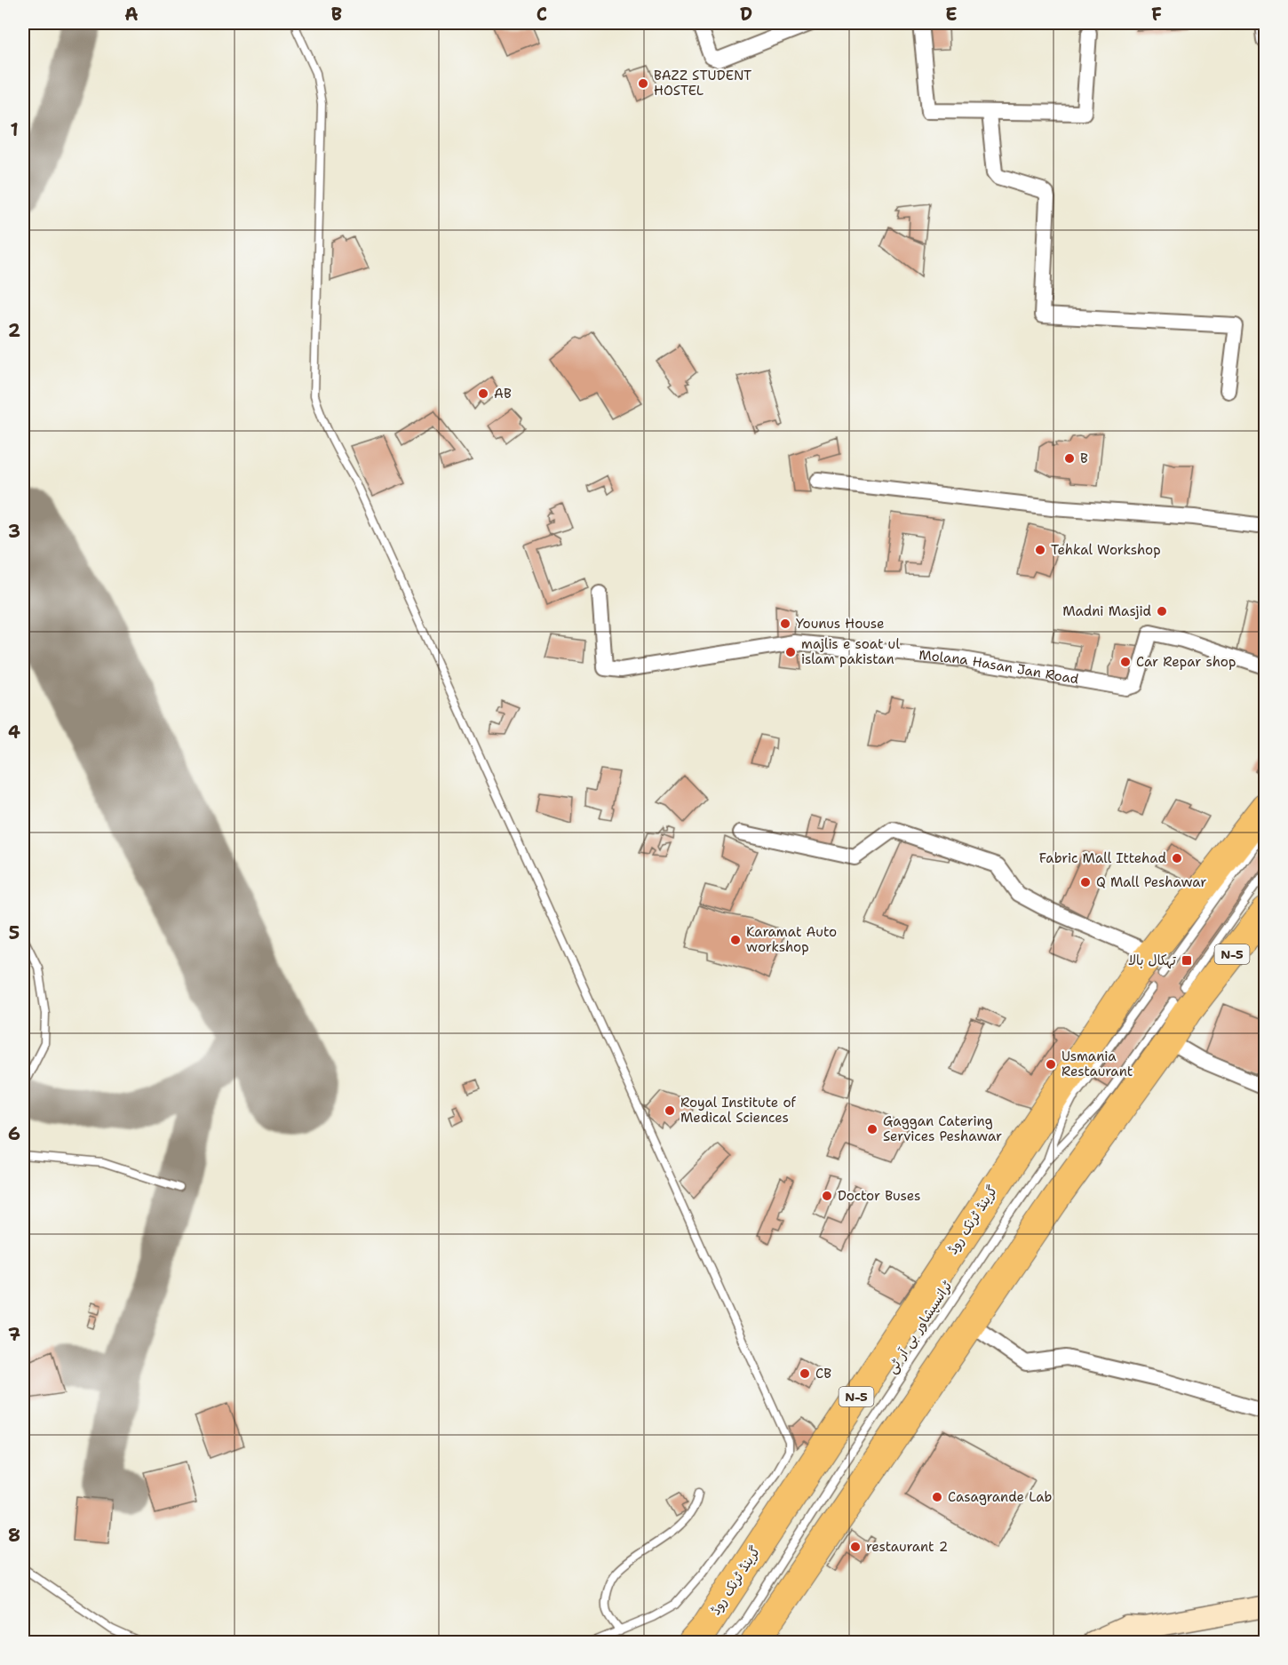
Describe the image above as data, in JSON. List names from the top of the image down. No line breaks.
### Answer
{"streets":{"highway":["N-5","گرینڈ ٹرنک روڈ"],"street":["Molana Hasan Jan Road"],"lane":["ٹرانسپشاور بی آر ٹی"]},"places":{"other":["BAZZ STUDENT HOSTEL","AB","B","Tehkal Workshop","Madni Masjid","Younus House","majlis e soat ul islam pakistan","Car Repar shop","Fabric Mall Ittehad","Q Mall Peshawar","Karamat Auto workshop","Usmania Restaurant","Royal Institute of Medical Sciences","Gaggan Catering Services Peshawar","Doctor Buses","CB","Casagrande Lab","restaurant 2"],"transit":["تہکال بالا"]},"grid":{"columns":["A","B","C","D","E","F"],"rows":["1","2","3","4","5","6","7","8"]}}
